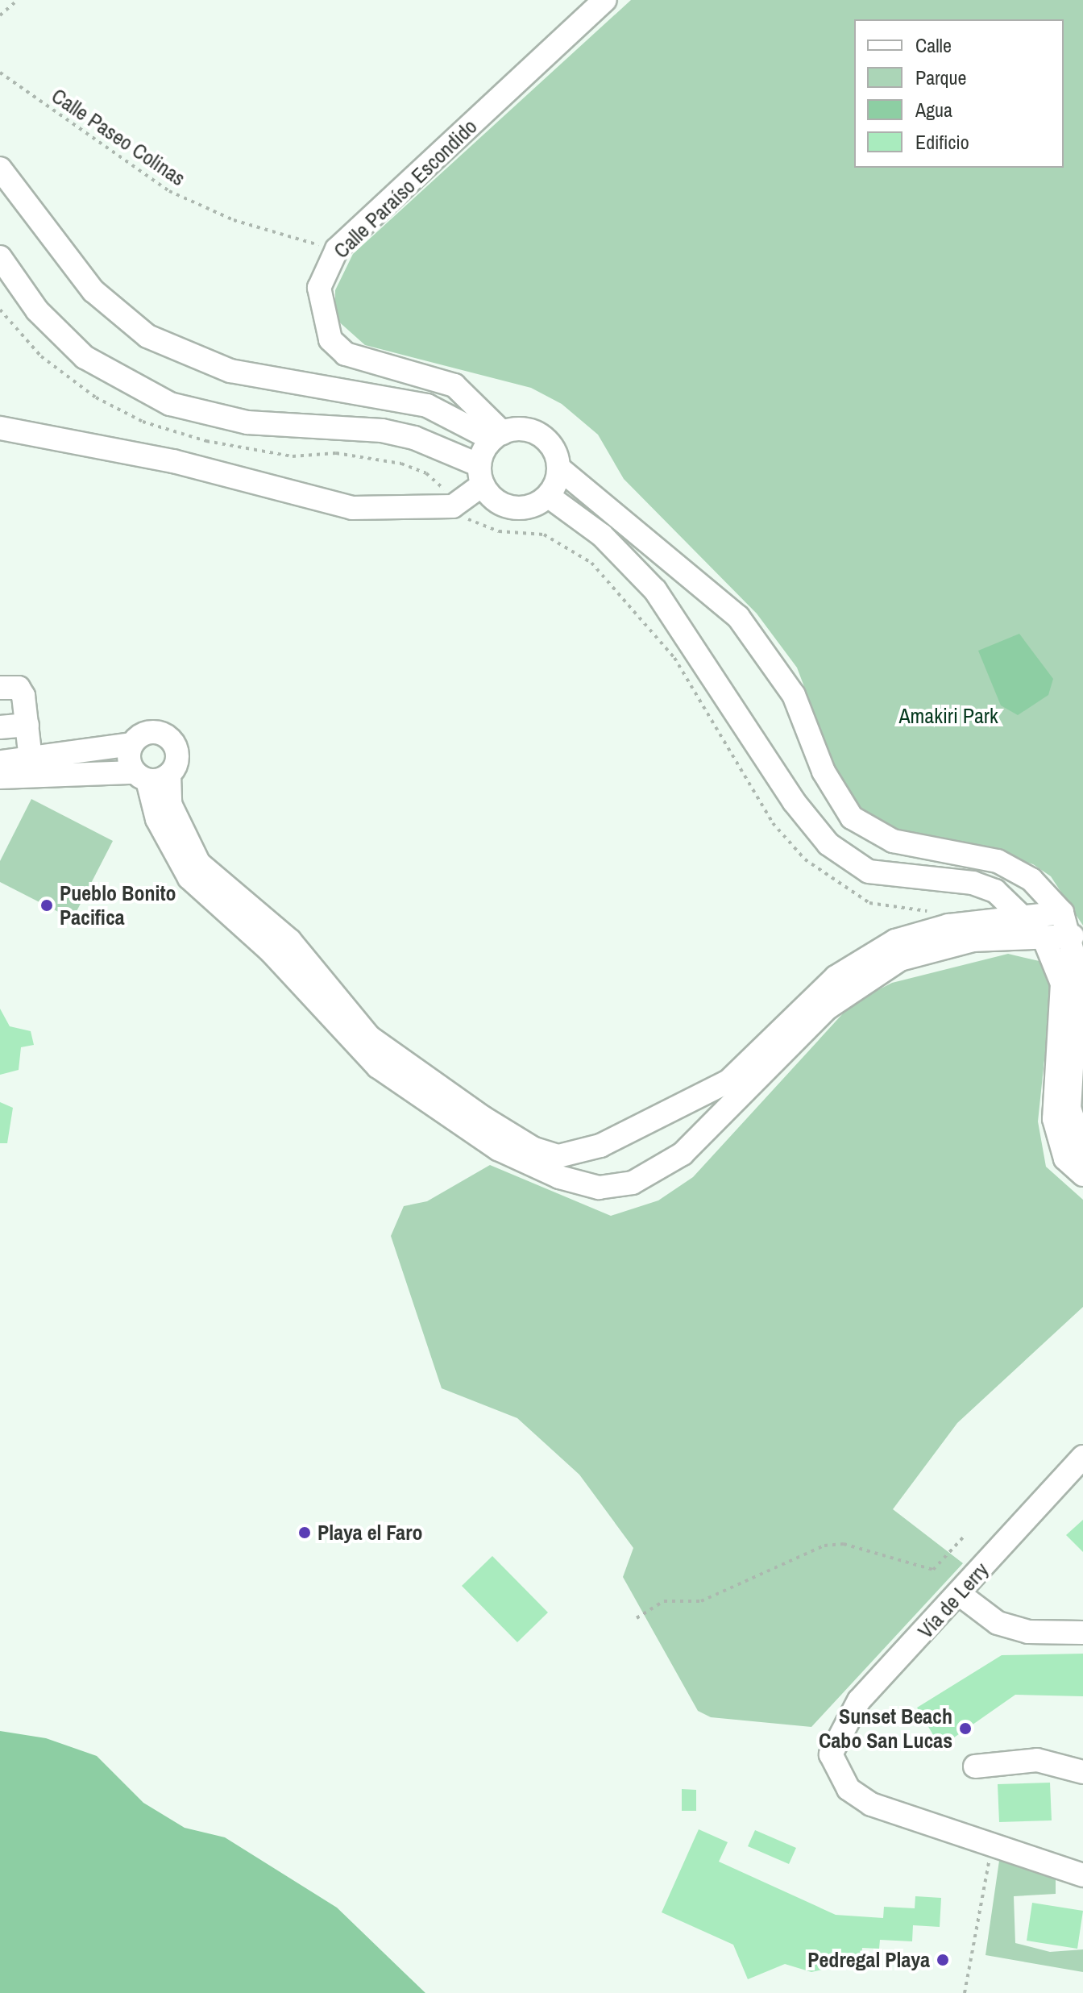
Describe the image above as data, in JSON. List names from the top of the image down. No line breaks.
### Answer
{"streets":{"street":["Calle Paraíso Escondido","Vía de Lerry"],"path":["Calle Paseo Colinas"]},"crossings":[["Calle Paseo Colinas","Calle Paraíso Escondido"]],"parks":["Amakiri Park"],"places":["Pueblo Bonito Pacifica","Playa el Faro","Sunset Beach Cabo San Lucas","Pedregal Playa"],"legend":["Calle","Parque","Agua","Edificio"]}
